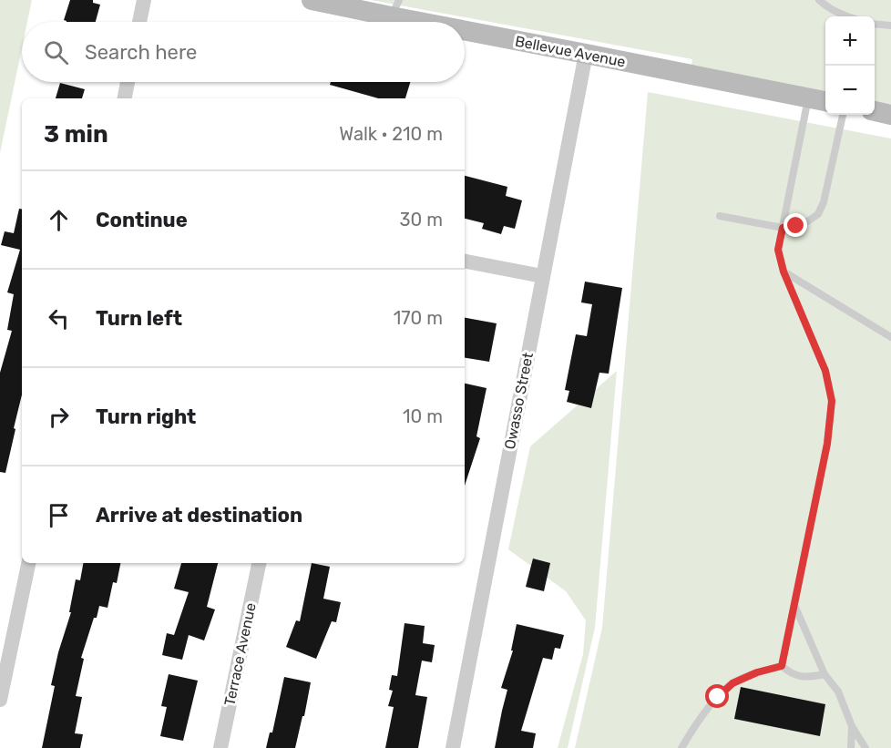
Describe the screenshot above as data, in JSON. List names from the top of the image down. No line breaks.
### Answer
{"streets":{"street":["Bellevue Avenue","Owasso Street","Terrace Avenue"]},"crossings":[["Bellevue Avenue","Owasso Street"]],"page":{"map_buttons":["+","−"],"search":"Search here","heading":["3 min","Walk · 210 m"],"list":[["Continue","30 m"],["Turn left","170 m"],["Turn right","10 m"],"Arrive at destination"]}}
